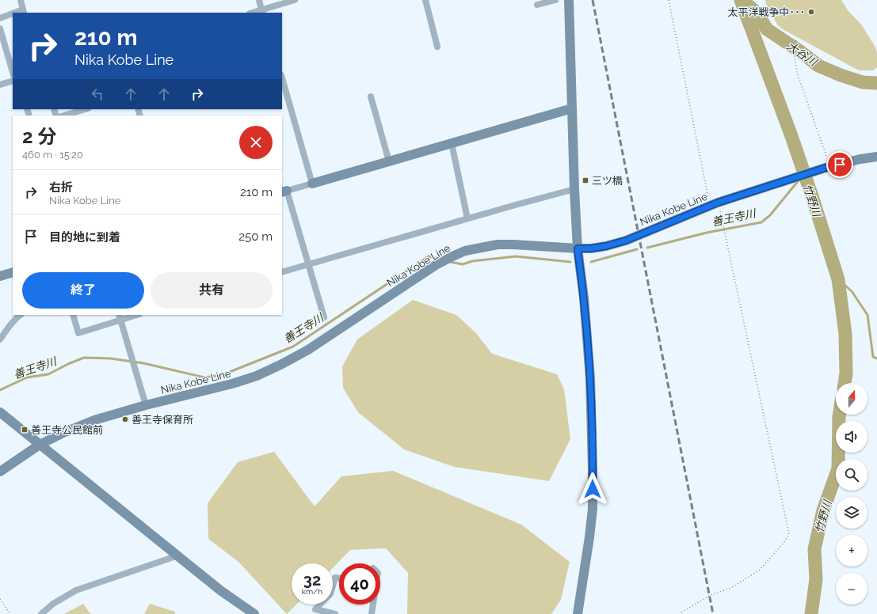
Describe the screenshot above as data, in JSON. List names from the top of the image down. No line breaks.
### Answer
{"streets":{"street":["Nika Kobe Line"]},"water":["大谷川","竹野川","善王寺川"],"places":{"other":["太平洋戦争中･･･","善王寺保育所"],"transit":["三ツ橋","善王寺公民館前"]},"north":"top","page":{"turn":["210 m","Nika Kobe Line"],"heading":["2 分","460 m · 15:20"],"list":[{"name":"右折","note":"Nika Kobe Line","value":"210 m"},{"name":"目的地に到着","value":"250 m"}],"buttons":["終了","共有"],"map_buttons":["+","−"],"speed":"32 km/h","limit":"40"}}
